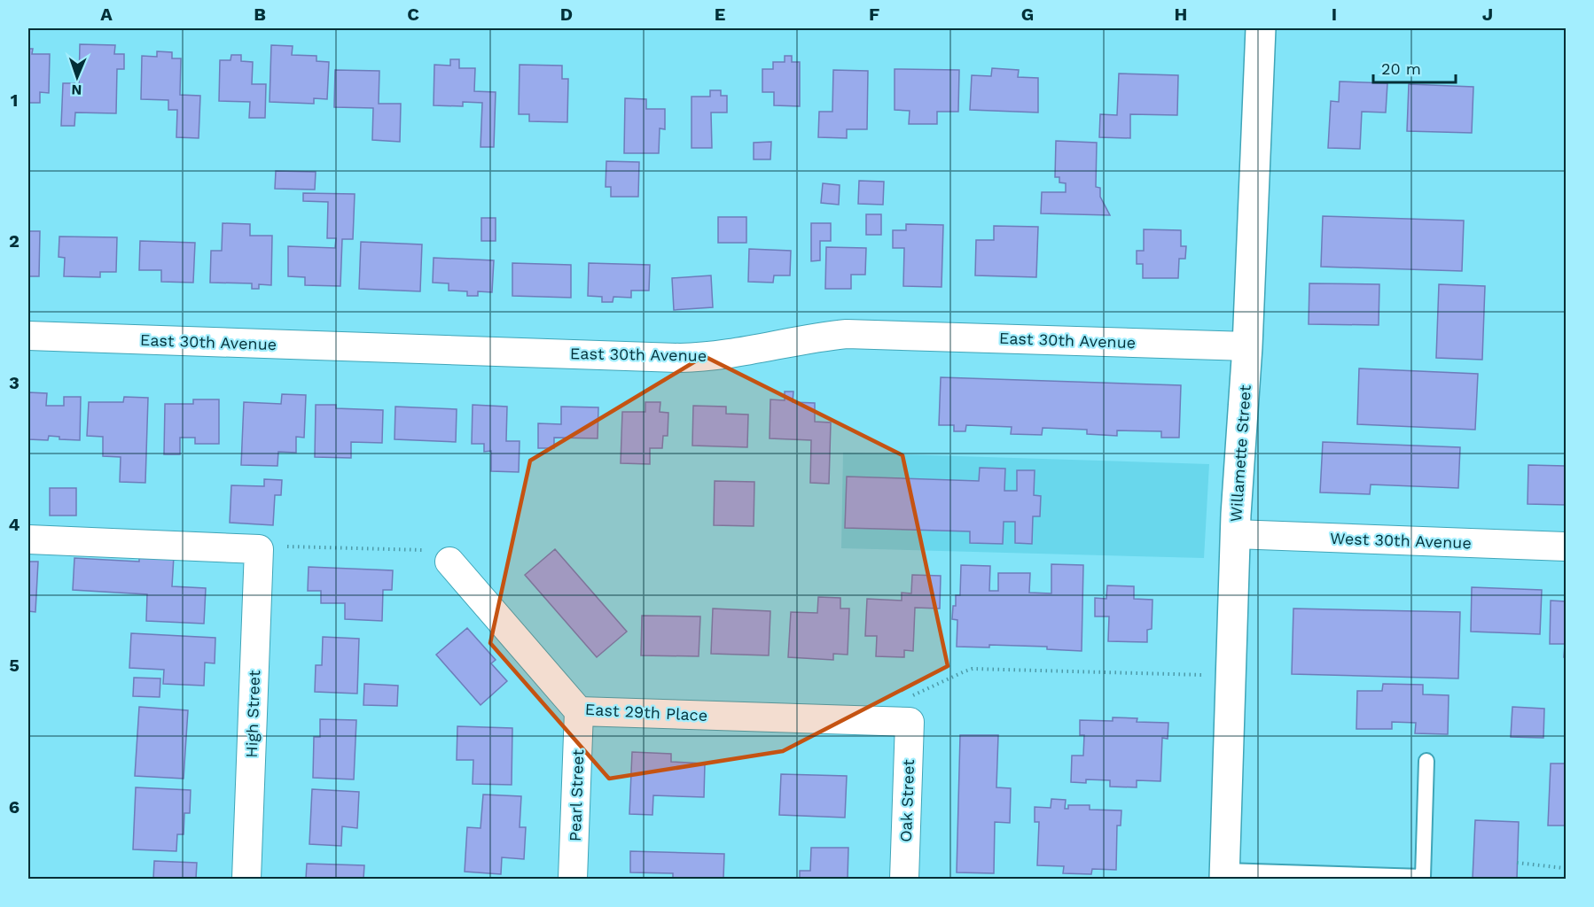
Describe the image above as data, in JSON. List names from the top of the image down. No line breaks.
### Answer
{"streets":{"main road":["Willamette Street"],"street":["East 30th Avenue","West 30th Avenue","East 29th Place","High Street","Pearl Street","Oak Street"]},"crossings":[["East 30th Avenue","Willamette Street"],["Willamette Street","West 30th Avenue"],["East 29th Place","Pearl Street"],["East 29th Place","Oak Street"]],"scale_bar":"20 m","north":"bottom","grid":{"columns":["A","B","C","D","E","F","G","H","I","J"],"rows":["1","2","3","4","5","6"]}}
